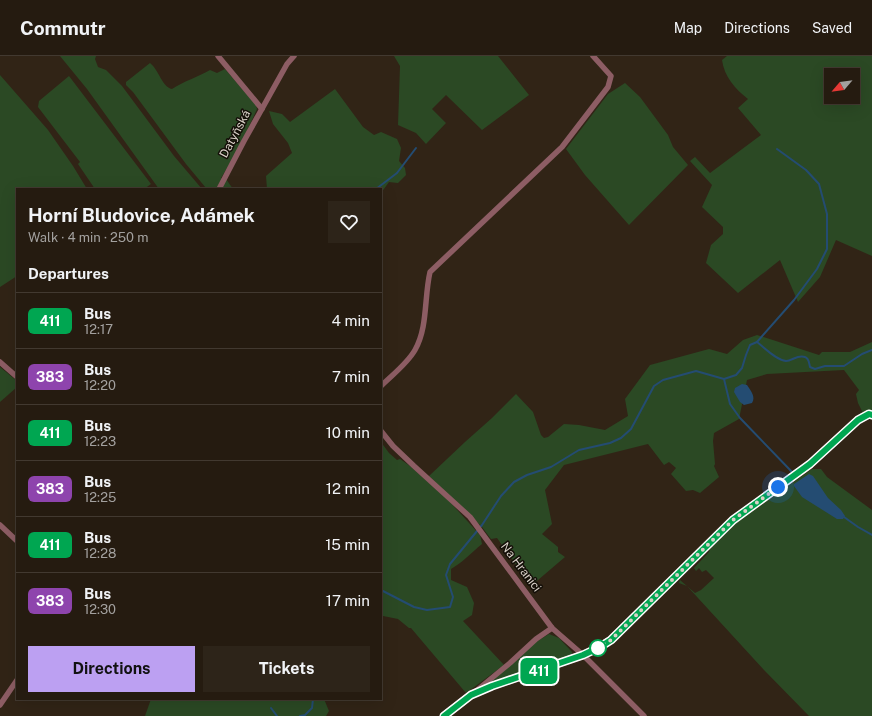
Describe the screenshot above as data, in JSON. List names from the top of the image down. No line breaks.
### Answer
{"streets":{"street":["Datyňská","Na Hranici"]},"lines":["bus line 411"],"north":"bottom left","page":{"header":"Commutr","nav":["Map","Directions","Saved"],"on_map":"411","heading":[["Horní Bludovice, Adámek","Walk · 4 min · 250 m"],"Departures"],"list":[{"mark":"411","name":"Bus","note":"12:17","value":"4 min"},{"mark":"383","name":"Bus","note":"12:20","value":"7 min"},{"mark":"411","name":"Bus","note":"12:23","value":"10 min"},{"mark":"383","name":"Bus","note":"12:25","value":"12 min"},{"mark":"411","name":"Bus","note":"12:28","value":"15 min"},{"mark":"383","name":"Bus","note":"12:30","value":"17 min"}],"buttons":["Directions","Tickets"]}}
